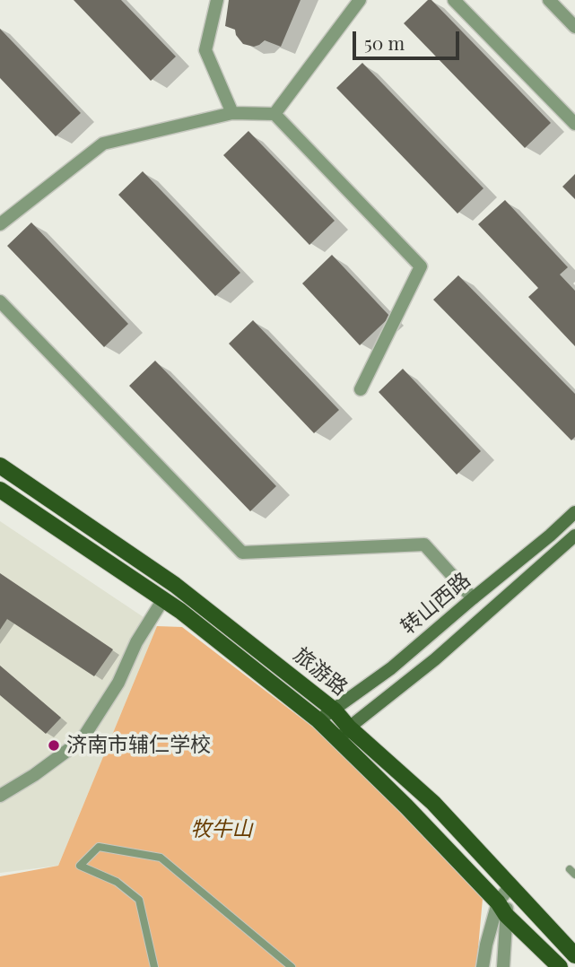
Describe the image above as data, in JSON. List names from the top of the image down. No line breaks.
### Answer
{"streets":{"main road":["转山西路","旅游路"]},"crossings":[["转山西路","旅游路"]],"parks":["牧牛山"],"places":["济南市辅仁学校"],"scale_bar":"50 m"}
